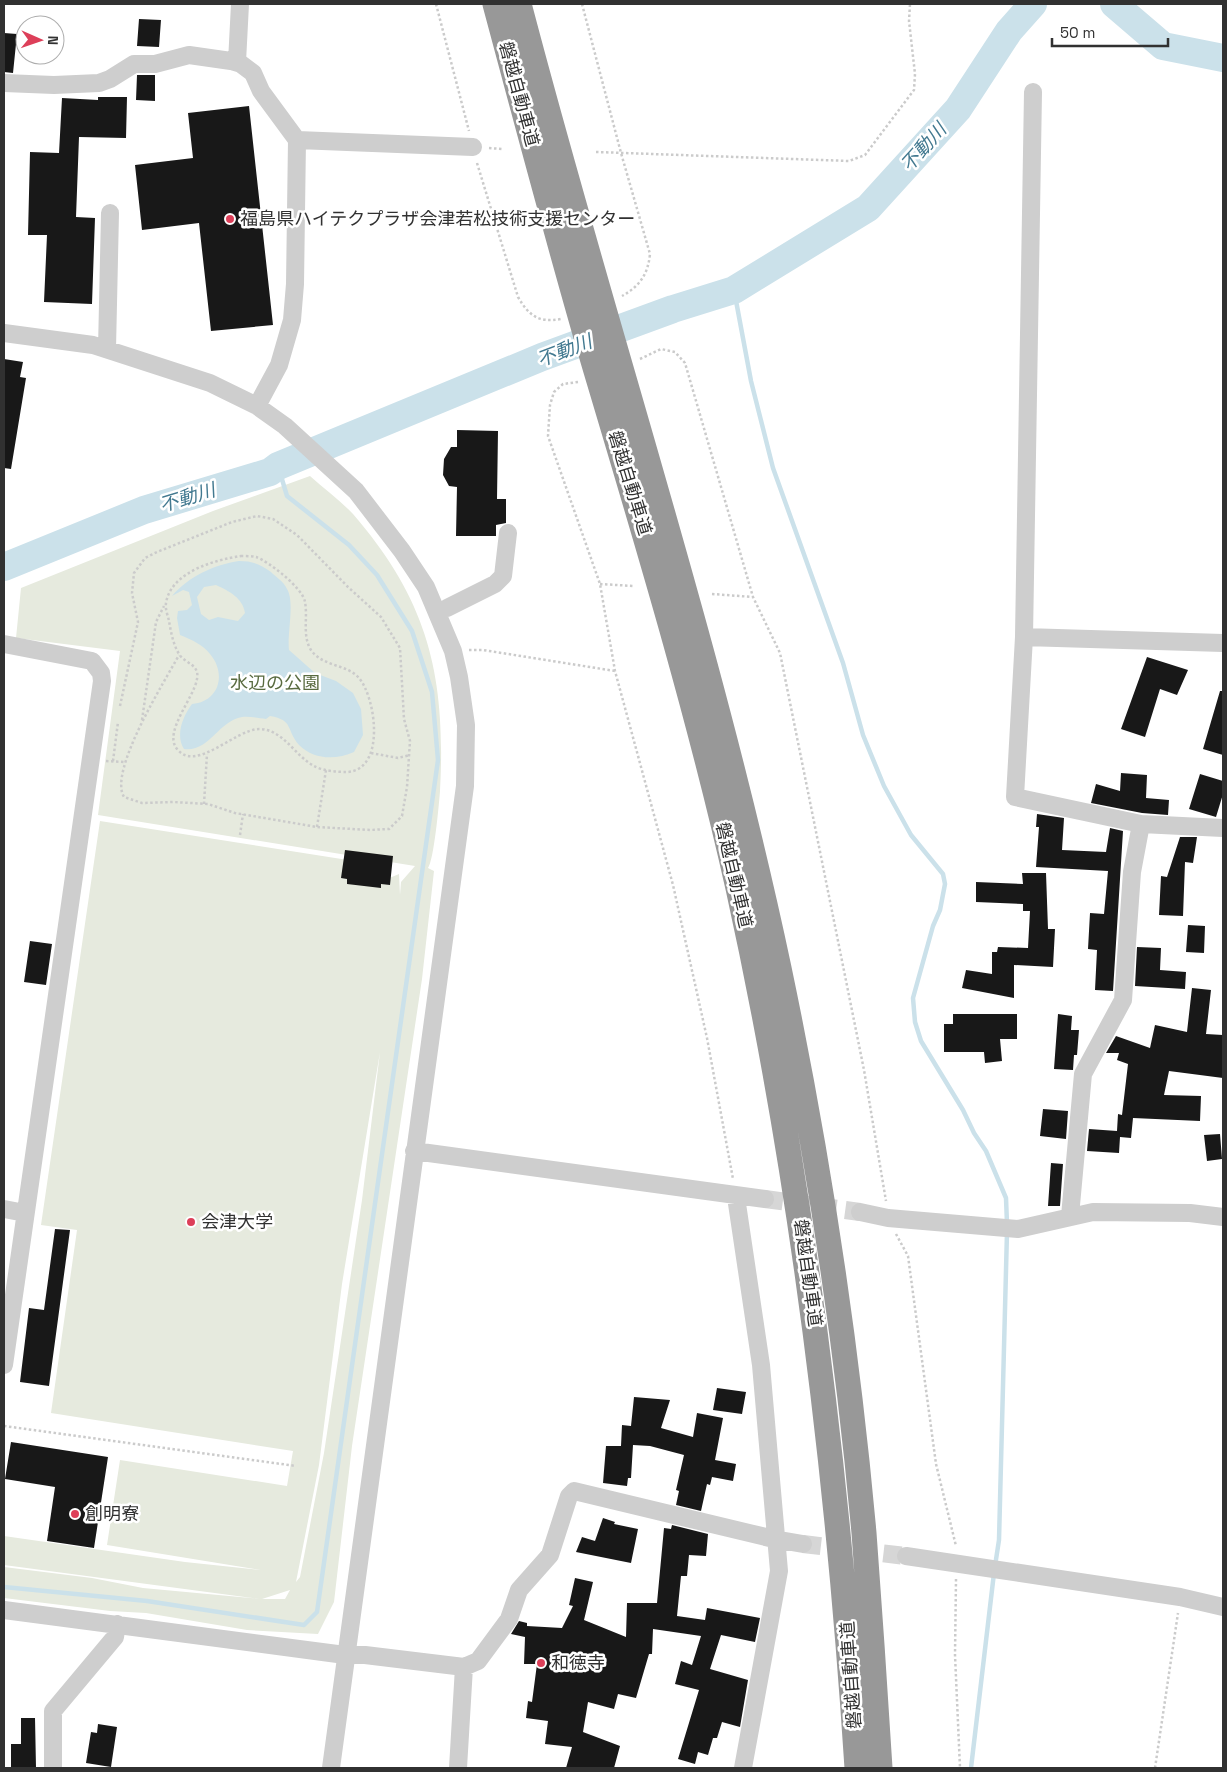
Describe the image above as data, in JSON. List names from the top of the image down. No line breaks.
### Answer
{"streets":{"highway":["磐越自動車道"]},"water":["不動川"],"parks":["水辺の公園"],"places":["福島県ハイテクプラザ会津若松技術支援センター","会津大学","創明寮","和徳寺"],"scale_bar":"50 m","north":"right"}
